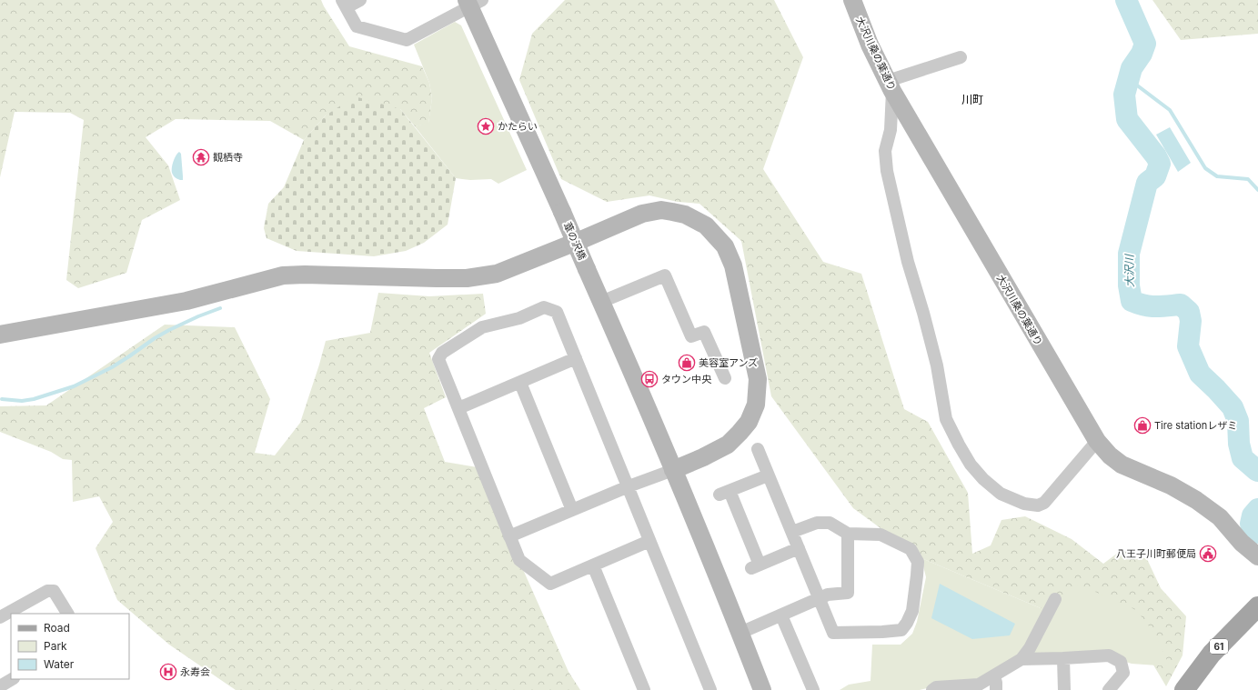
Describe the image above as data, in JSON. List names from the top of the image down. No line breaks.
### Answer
{"streets":{"main road":["61"],"street":["大沢川桑の葉通り","葦の沢橋"]},"districts":["川町"],"water":["大沢川"],"places":{"place":["かたらい"],"temple":["観栖寺"],"shop":["美容室アンズ","Tire stationレザミ"],"bus stop":["タウン中央"],"public building":["八王子川町郵便局"],"hospital":["永寿会"]},"legend":["Road","Park","Water"]}
